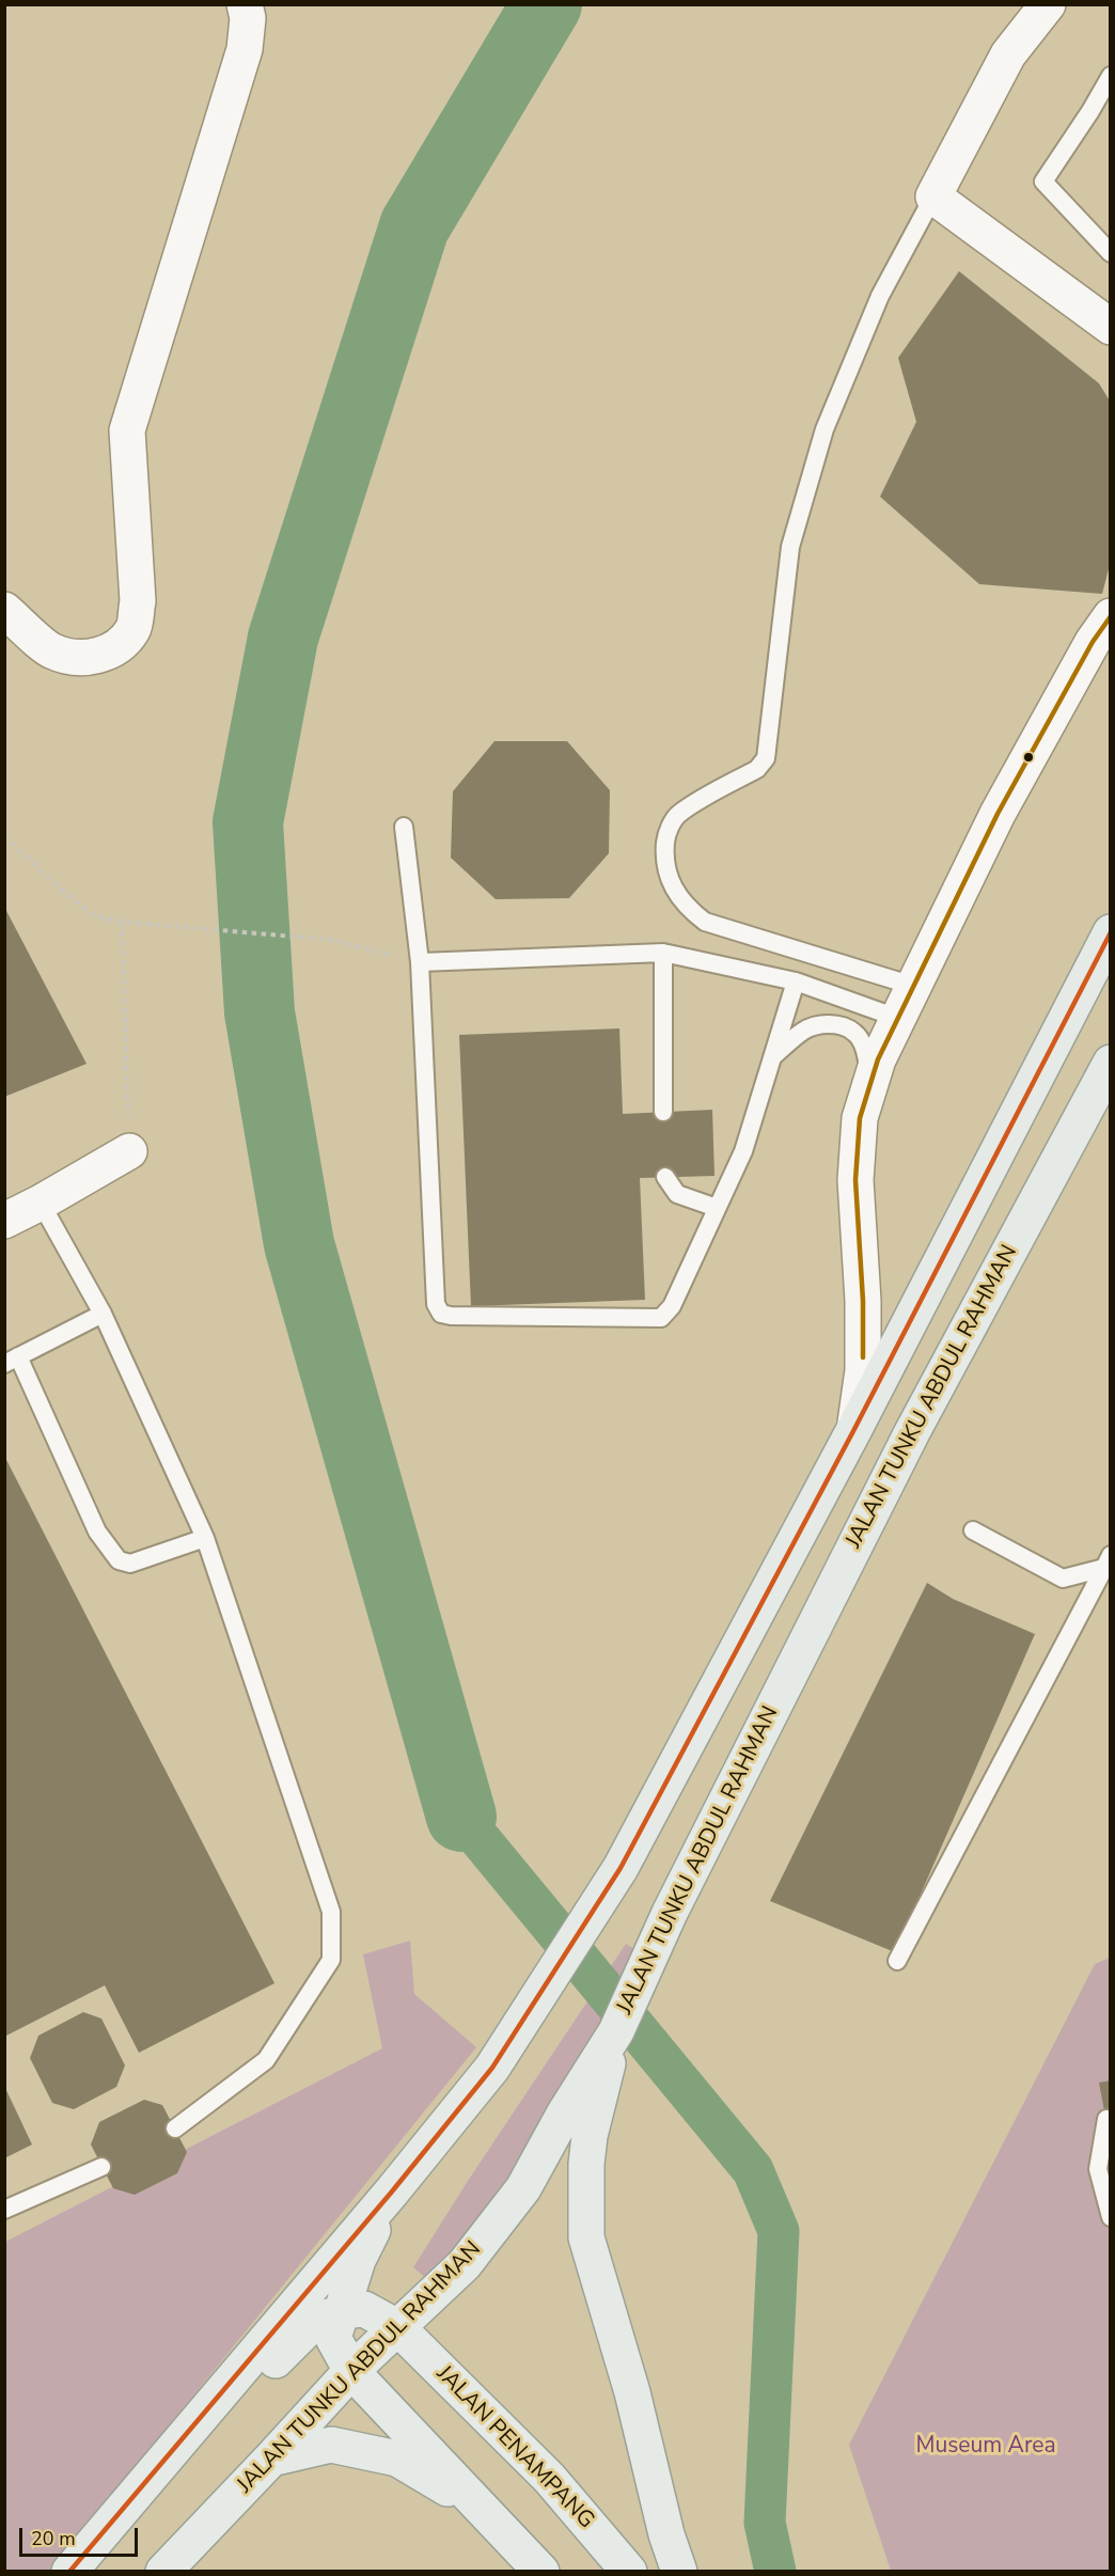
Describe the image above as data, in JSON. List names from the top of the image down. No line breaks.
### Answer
{"streets":{"main road":["JALAN TUNKU ABDUL RAHMAN","JALAN PENAMPANG"]},"crossings":[["JALAN TUNKU ABDUL RAHMAN","JALAN PENAMPANG"]],"parks":["Museum Area"],"scale_bar":"20 m"}
